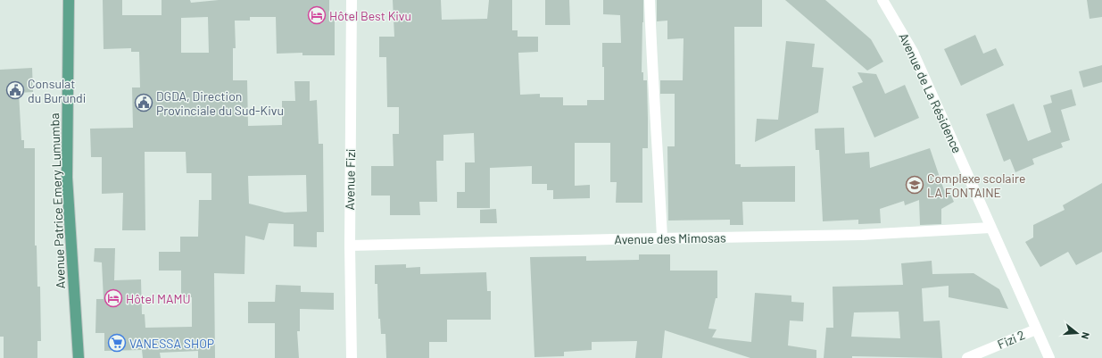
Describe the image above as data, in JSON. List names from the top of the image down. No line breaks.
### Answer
{"streets":{"main road":["Avenue Patrice Emery Lumumba"],"street":["Avenue de La Résidence","Avenue Fizi","Avenue des Mimosas","Fizi 2"]},"crossings":[["Avenue de La Résidence","Avenue des Mimosas"],["Avenue de La Résidence","Fizi 2"],["Avenue Fizi","Avenue des Mimosas"]],"places":{"hotel":["Hôtel Best Kivu","Hôtel MAMU"],"public building":["Consulat du Burundi","DGDA, Direction Provinciale du Sud-Kivu"],"school or university":["Complexe scolaire LA FONTAINE"],"supermarket":["VANESSA SHOP"]},"north":"right"}
